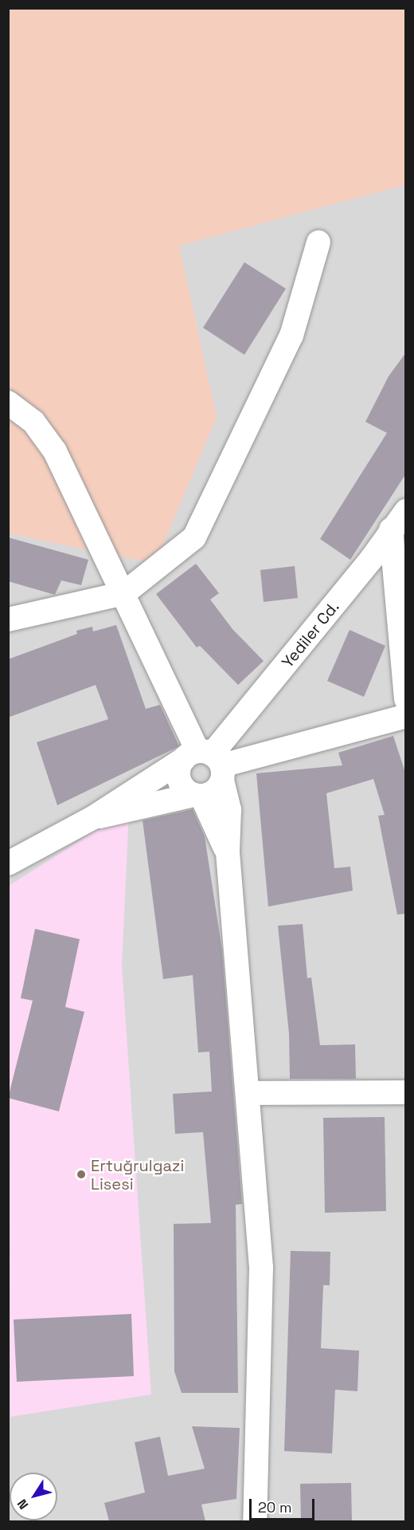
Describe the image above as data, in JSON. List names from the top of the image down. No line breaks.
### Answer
{"streets":{"street":["Yediler Cd."]},"places":["Ertuğrulgazi Lisesi"],"scale_bar":"20 m","north":"bottom left"}
